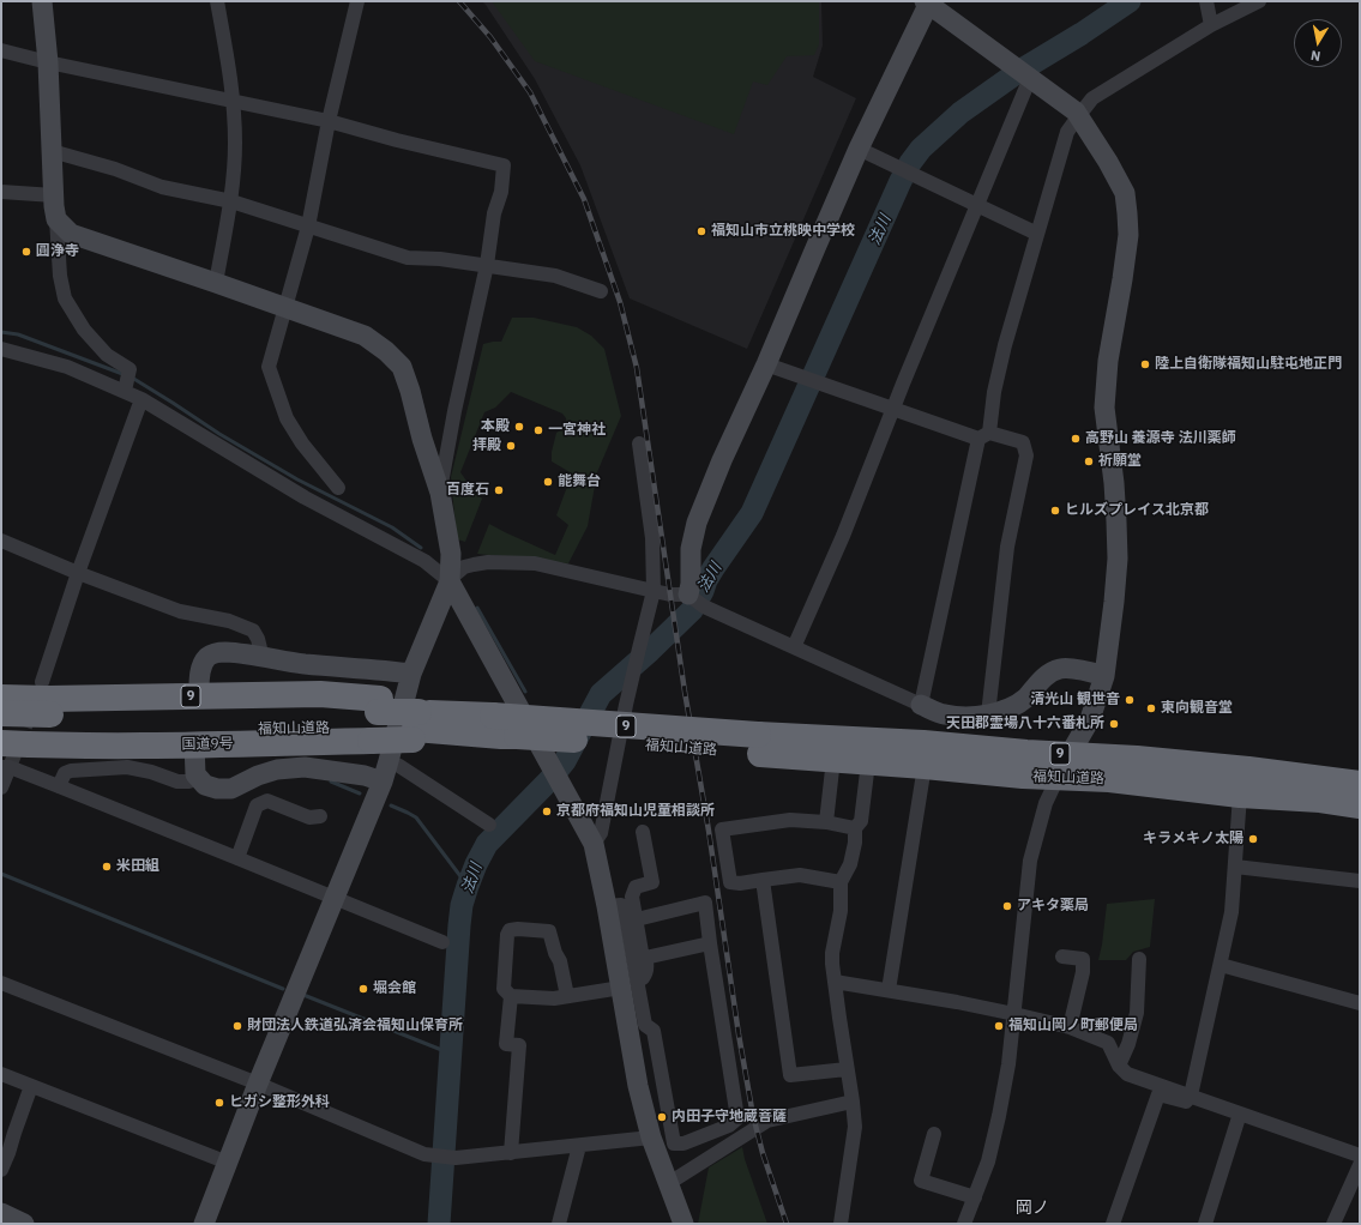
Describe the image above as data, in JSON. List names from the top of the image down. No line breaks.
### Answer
{"streets":{"highway":["9","福知山道路","国道9号"]},"crossings":[["福知山道路","国道9号"]],"districts":["岡ノ"],"water":["法川"],"places":["福知山市立桃映中学校","圓浄寺","陸上自衛隊福知山駐屯地正門","本殿","一宮神社","高野山 養源寺 法川薬師","拝殿","祈願堂","能舞台","百度石","ヒルズプレイス北京都","清光山 観世音","東向観音堂","天田郡霊場八十六番札所","京都府福知山児童相談所","キラメキノ太陽","米田組","アキタ薬局","堀会館","財団法人鉄道弘済会福知山保育所","福知山岡ノ町郵便局","ヒガシ整形外科","内田子守地蔵菩薩"],"north":"bottom"}
